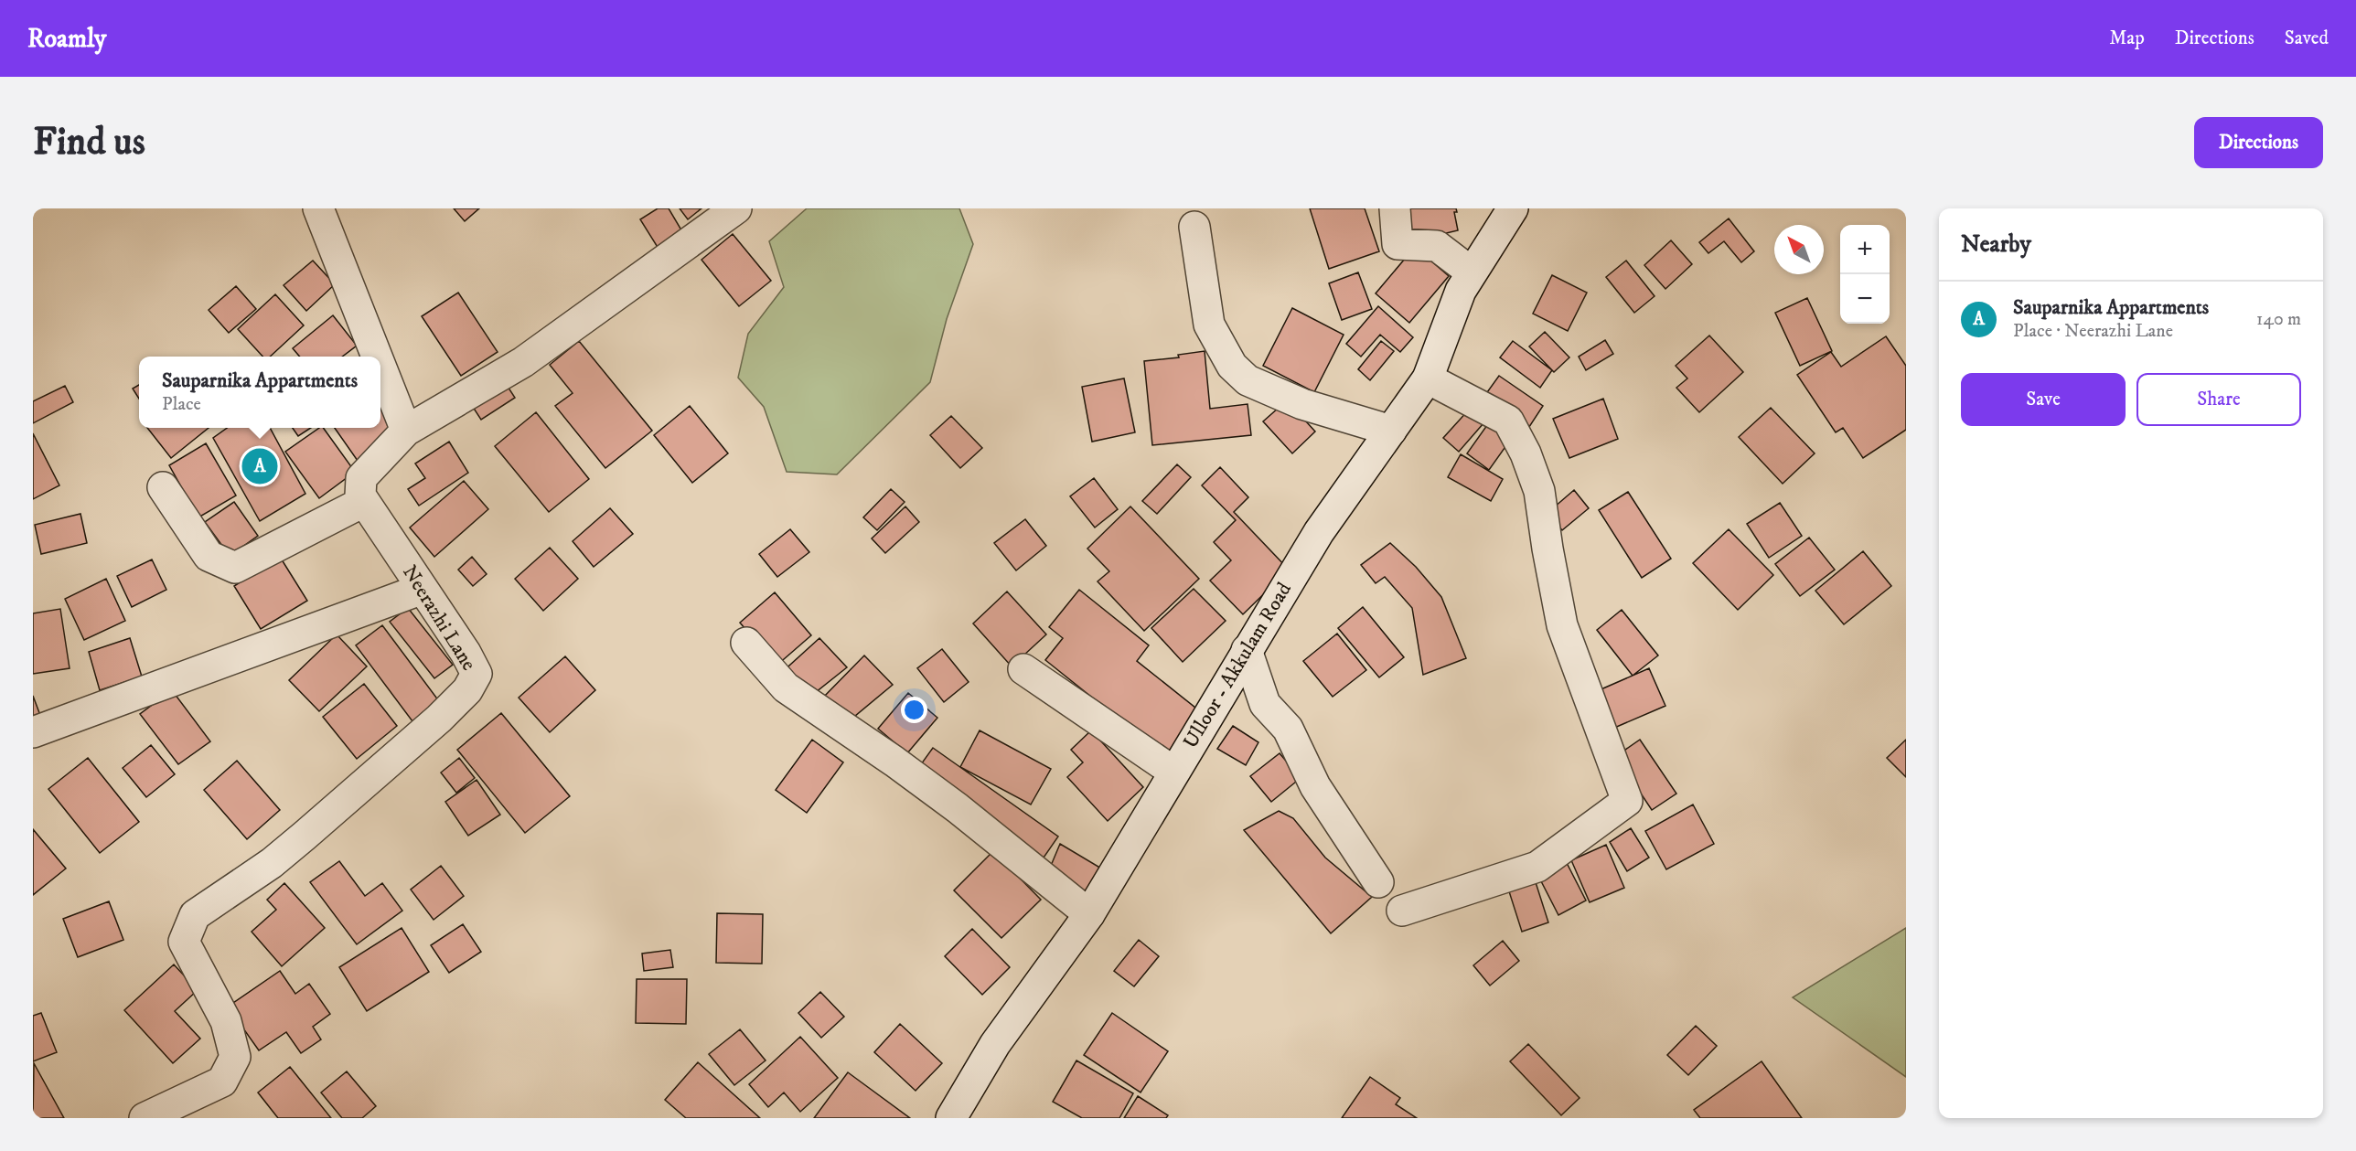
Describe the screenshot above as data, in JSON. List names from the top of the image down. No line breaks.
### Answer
{"streets":{"street":["Neerazhi Lane","Ulloor - Akkulam Road"]},"north":"top left","page":{"header":"Roamly","nav":["Map","Directions","Saved"],"buttons":["Directions",["Save","Share"]],"title":"Find us","heading":"Nearby","map_buttons":["+","−"],"list":[{"mark":"A","name":"Sauparnika Appartments","note":"Place · Neerazhi Lane","value":"140 m"}],"popup":["Sauparnika Appartments","Place"],"pins":"A"}}
